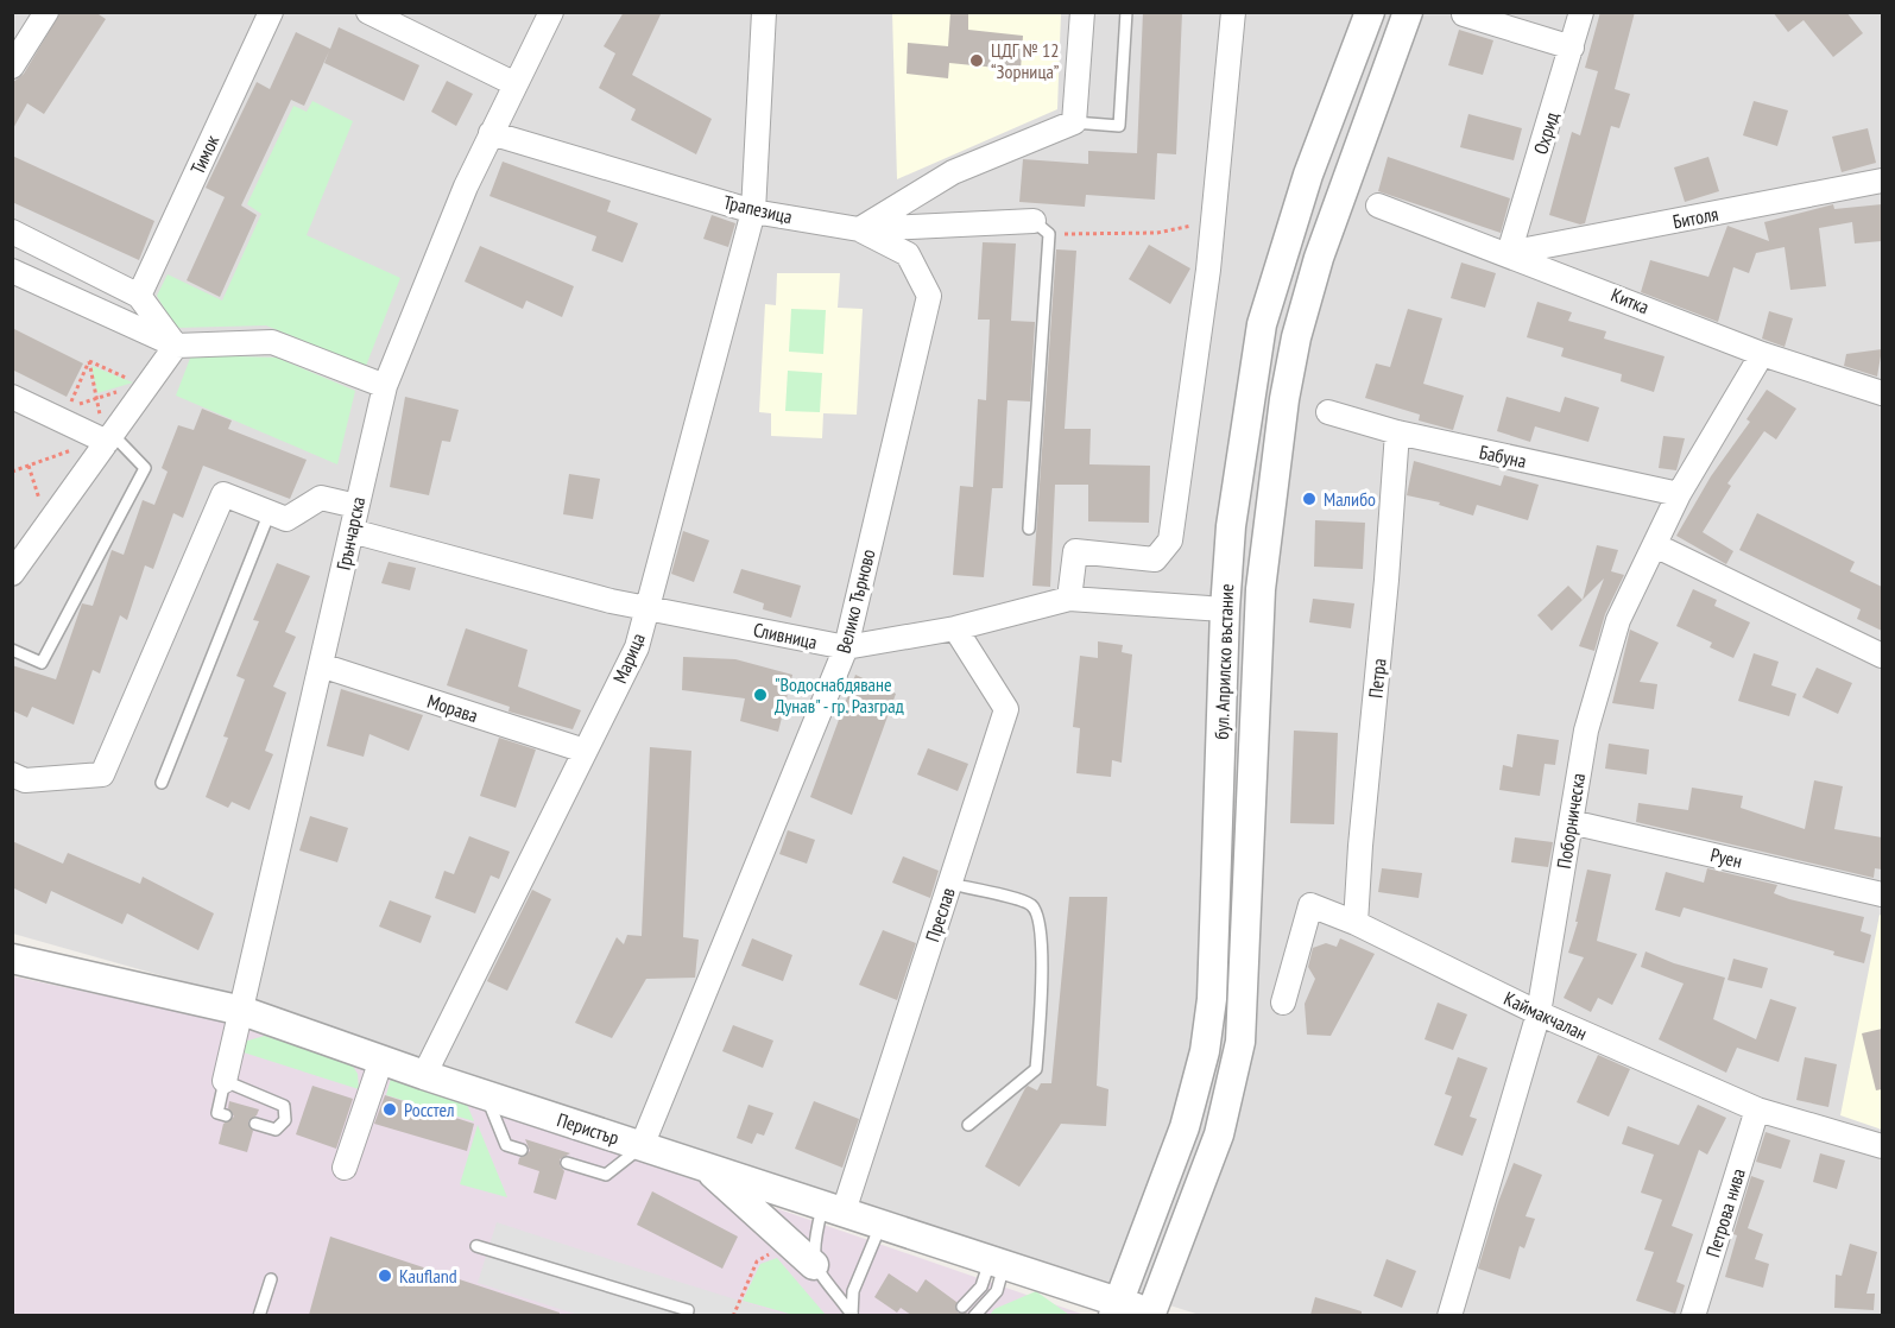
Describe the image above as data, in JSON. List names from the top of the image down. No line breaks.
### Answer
{"streets":{"street":["Охрид","Тимок","Трапезица","Битоля","Китка","Бабуна","Грънчарска","Велико Търново","Сливница","Марица","бул. Априлско въстание","Петра","Морава","Поборническа","Руен","Преслав","Каймакчалан","Перистър","Петрова нива"]},"crossings":[["Охрид","Битоля"],["Охрид","Китка"],["Трапезица","Грънчарска"],["Трапезица","Велико Търново"],["Трапезица","Марица"],["Битоля","Китка"],["Китка","Поборническа"],["Бабуна","Петра"],["Бабуна","Поборническа"],["Грънчарска","Сливница"],["Грънчарска","Морава"],["Грънчарска","Перистър"],["Велико Търново","Сливница"],["Велико Търново","Перистър"],["Сливница","Марица"],["Сливница","бул. Априлско въстание"],["Сливница","Преслав"],["Марица","Морава"],["Марица","Перистър"],["бул. Априлско въстание","Перистър"],["Петра","Каймакчалан"],["Поборническа","Руен"],["Поборническа","Каймакчалан"],["Преслав","Перистър"],["Каймакчалан","Петрова нива"]],"places":["ЦДГ № 12 “Зорница”","Малибо","\"Водоснабдяване Дунав\" - гр. Разград","Росстел","Kaufland"]}
